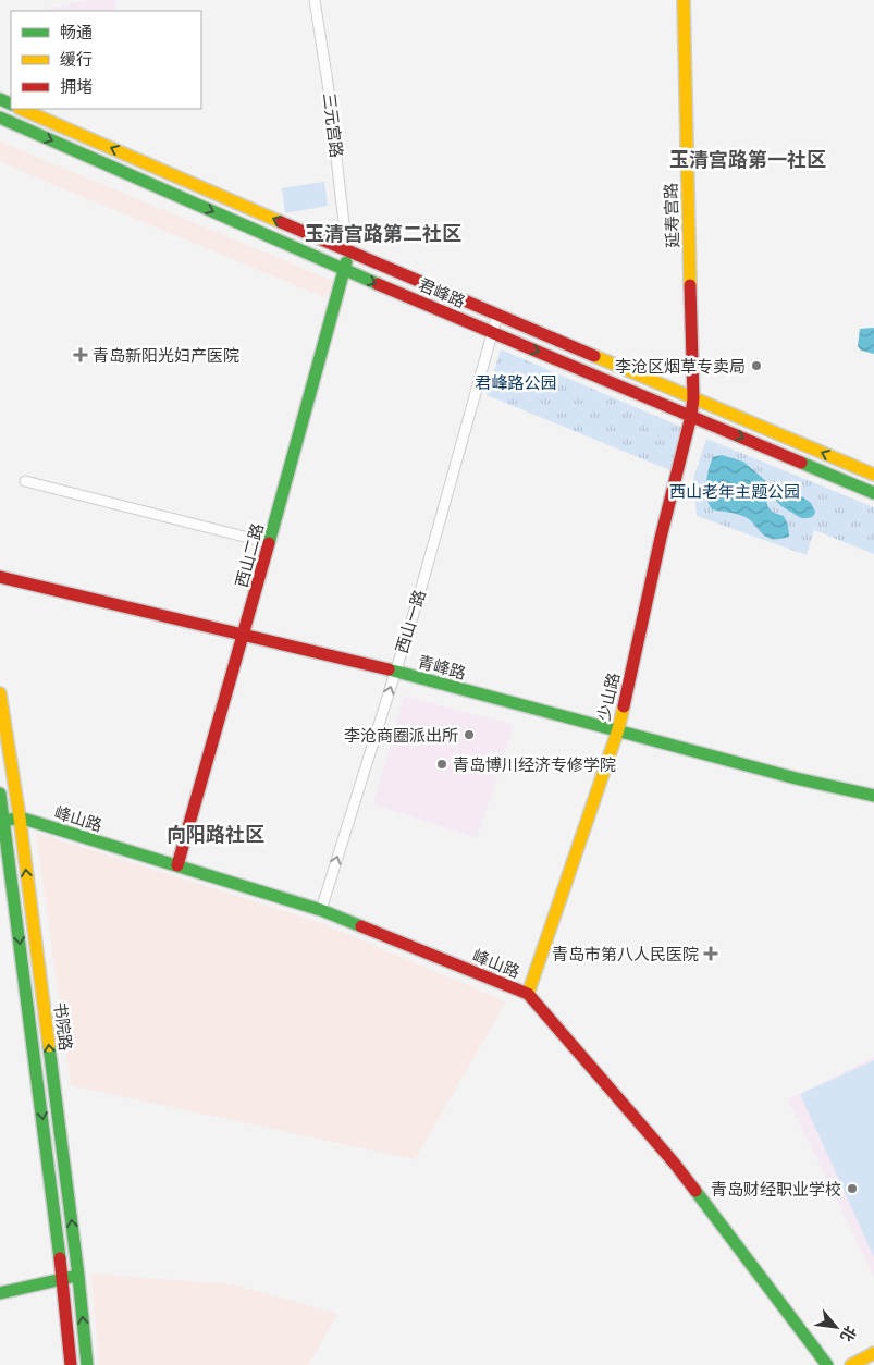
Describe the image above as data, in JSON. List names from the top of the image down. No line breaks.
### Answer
{"streets":{"street":["三元宫路","延寿宫路","君峰路","西山二路","西山一路","青峰路","少山路","峰山路","书院路"]},"crossings":[["三元宫路","君峰路"],["三元宫路","西山二路"],["延寿宫路","君峰路"],["延寿宫路","少山路"],["君峰路","西山二路"],["君峰路","西山一路"],["君峰路","少山路"],["西山二路","青峰路"],["西山二路","峰山路"],["西山一路","青峰路"],["西山一路","峰山路"],["青峰路","少山路"],["少山路","峰山路"],["峰山路","书院路"]],"one_way":["西山一路"],"districts":["玉清宫路第一社区","玉清宫路第二社区","向阳路社区"],"parks":["君峰路公园","西山老年主题公园"],"places":{"health":["青岛新阳光妇产医院","青岛市第八人民医院"],"other":["李沧区烟草专卖局","李沧商圈派出所","青岛博川经济专修学院","青岛财经职业学校"]},"legend":["畅通","缓行","拥堵"],"north":"bottom right"}
